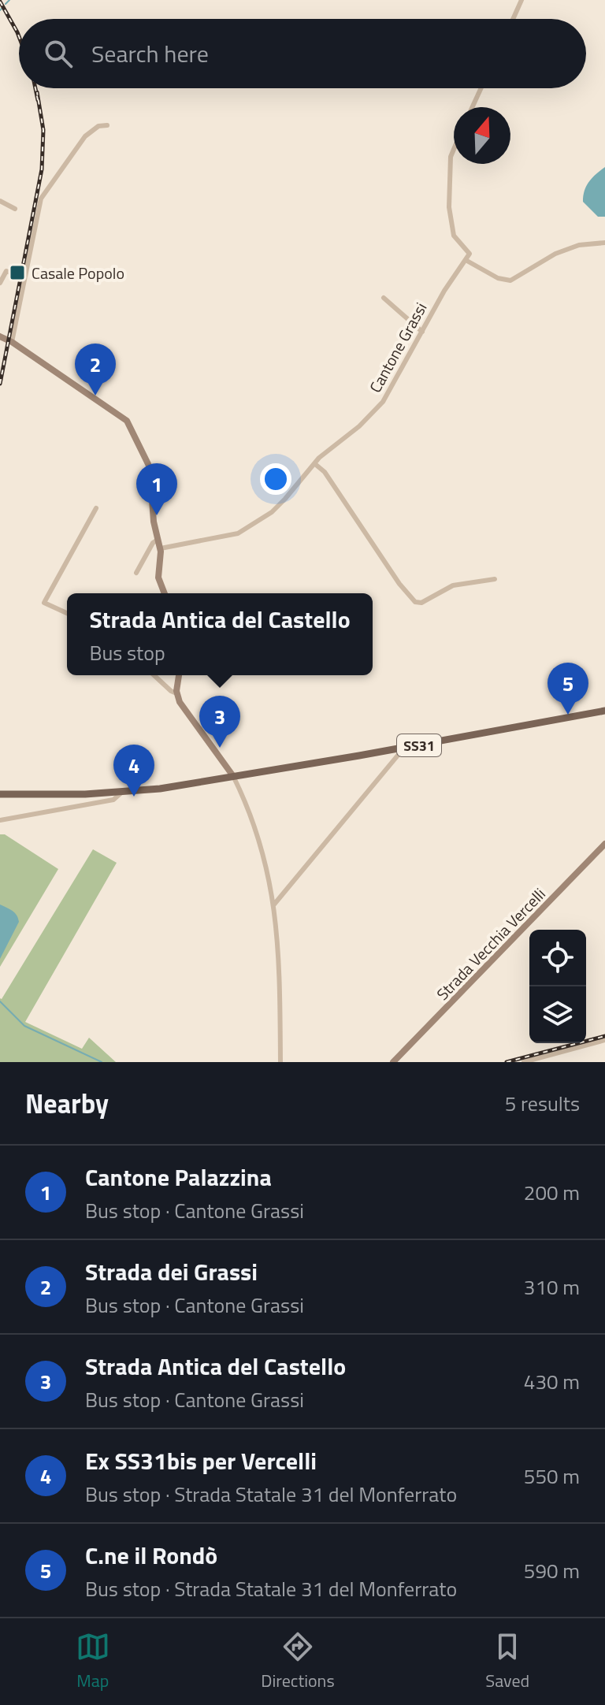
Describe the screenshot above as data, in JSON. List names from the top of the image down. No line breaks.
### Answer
{"streets":{"main road":["SS31"],"street":["Cantone Grassi","Strada Vecchia Vercelli"]},"places":{"transit":["Casale Popolo"]},"north":"top","page":{"search":"Search here","pins":["2","1","5","3","4"],"popup":["Strada Antica del Castello","Bus stop"],"heading":["Nearby","5 results"],"list":[{"mark":"1","name":"Cantone Palazzina","note":"Bus stop · Cantone Grassi","value":"200 m"},{"mark":"2","name":"Strada dei Grassi","note":"Bus stop · Cantone Grassi","value":"310 m"},{"mark":"3","name":"Strada Antica del Castello","note":"Bus stop · Cantone Grassi","value":"430 m"},{"mark":"4","name":"Ex SS31bis per Vercelli","note":"Bus stop · Strada Statale 31 del Monferrato","value":"550 m"},{"mark":"5","name":"C.ne il Rondò","note":"Bus stop · Strada Statale 31 del Monferrato","value":"590 m"}],"nav":["Map","Directions","Saved"]}}
